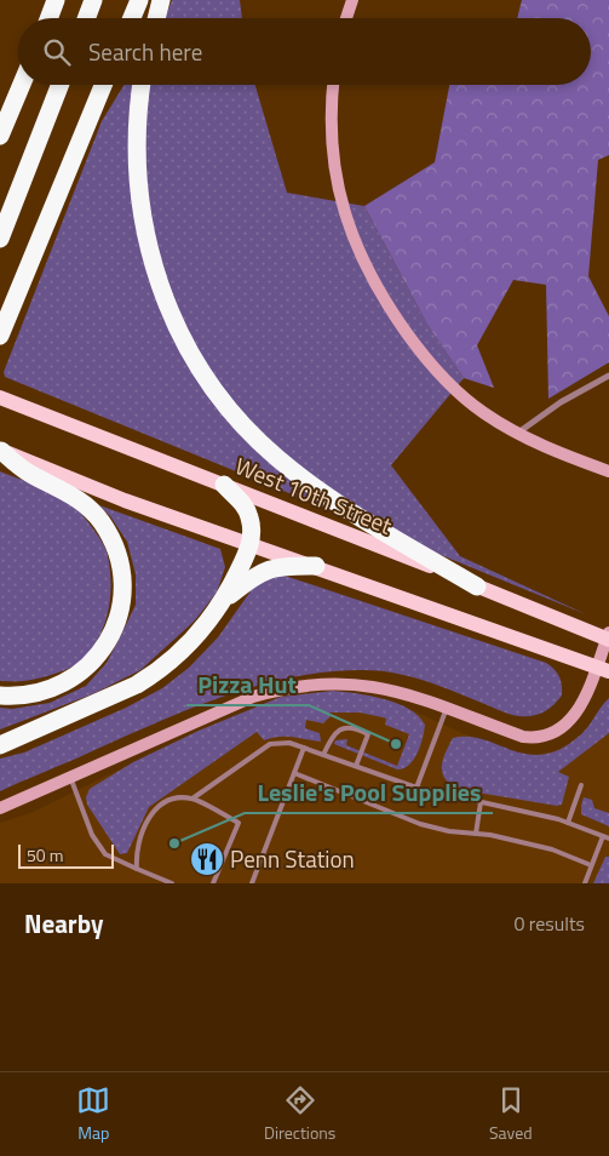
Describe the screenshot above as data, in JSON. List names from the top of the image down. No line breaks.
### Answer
{"streets":{"main road":["West 10th Street"]},"places":{"other":["Pizza Hut","Leslie's Pool Supplies"],"restaurant":["Penn Station"]},"scale_bar":"50 m","page":{"search":"Search here","scale":"50 m","heading":["Nearby","0 results"],"nav":["Map","Directions","Saved"]}}
